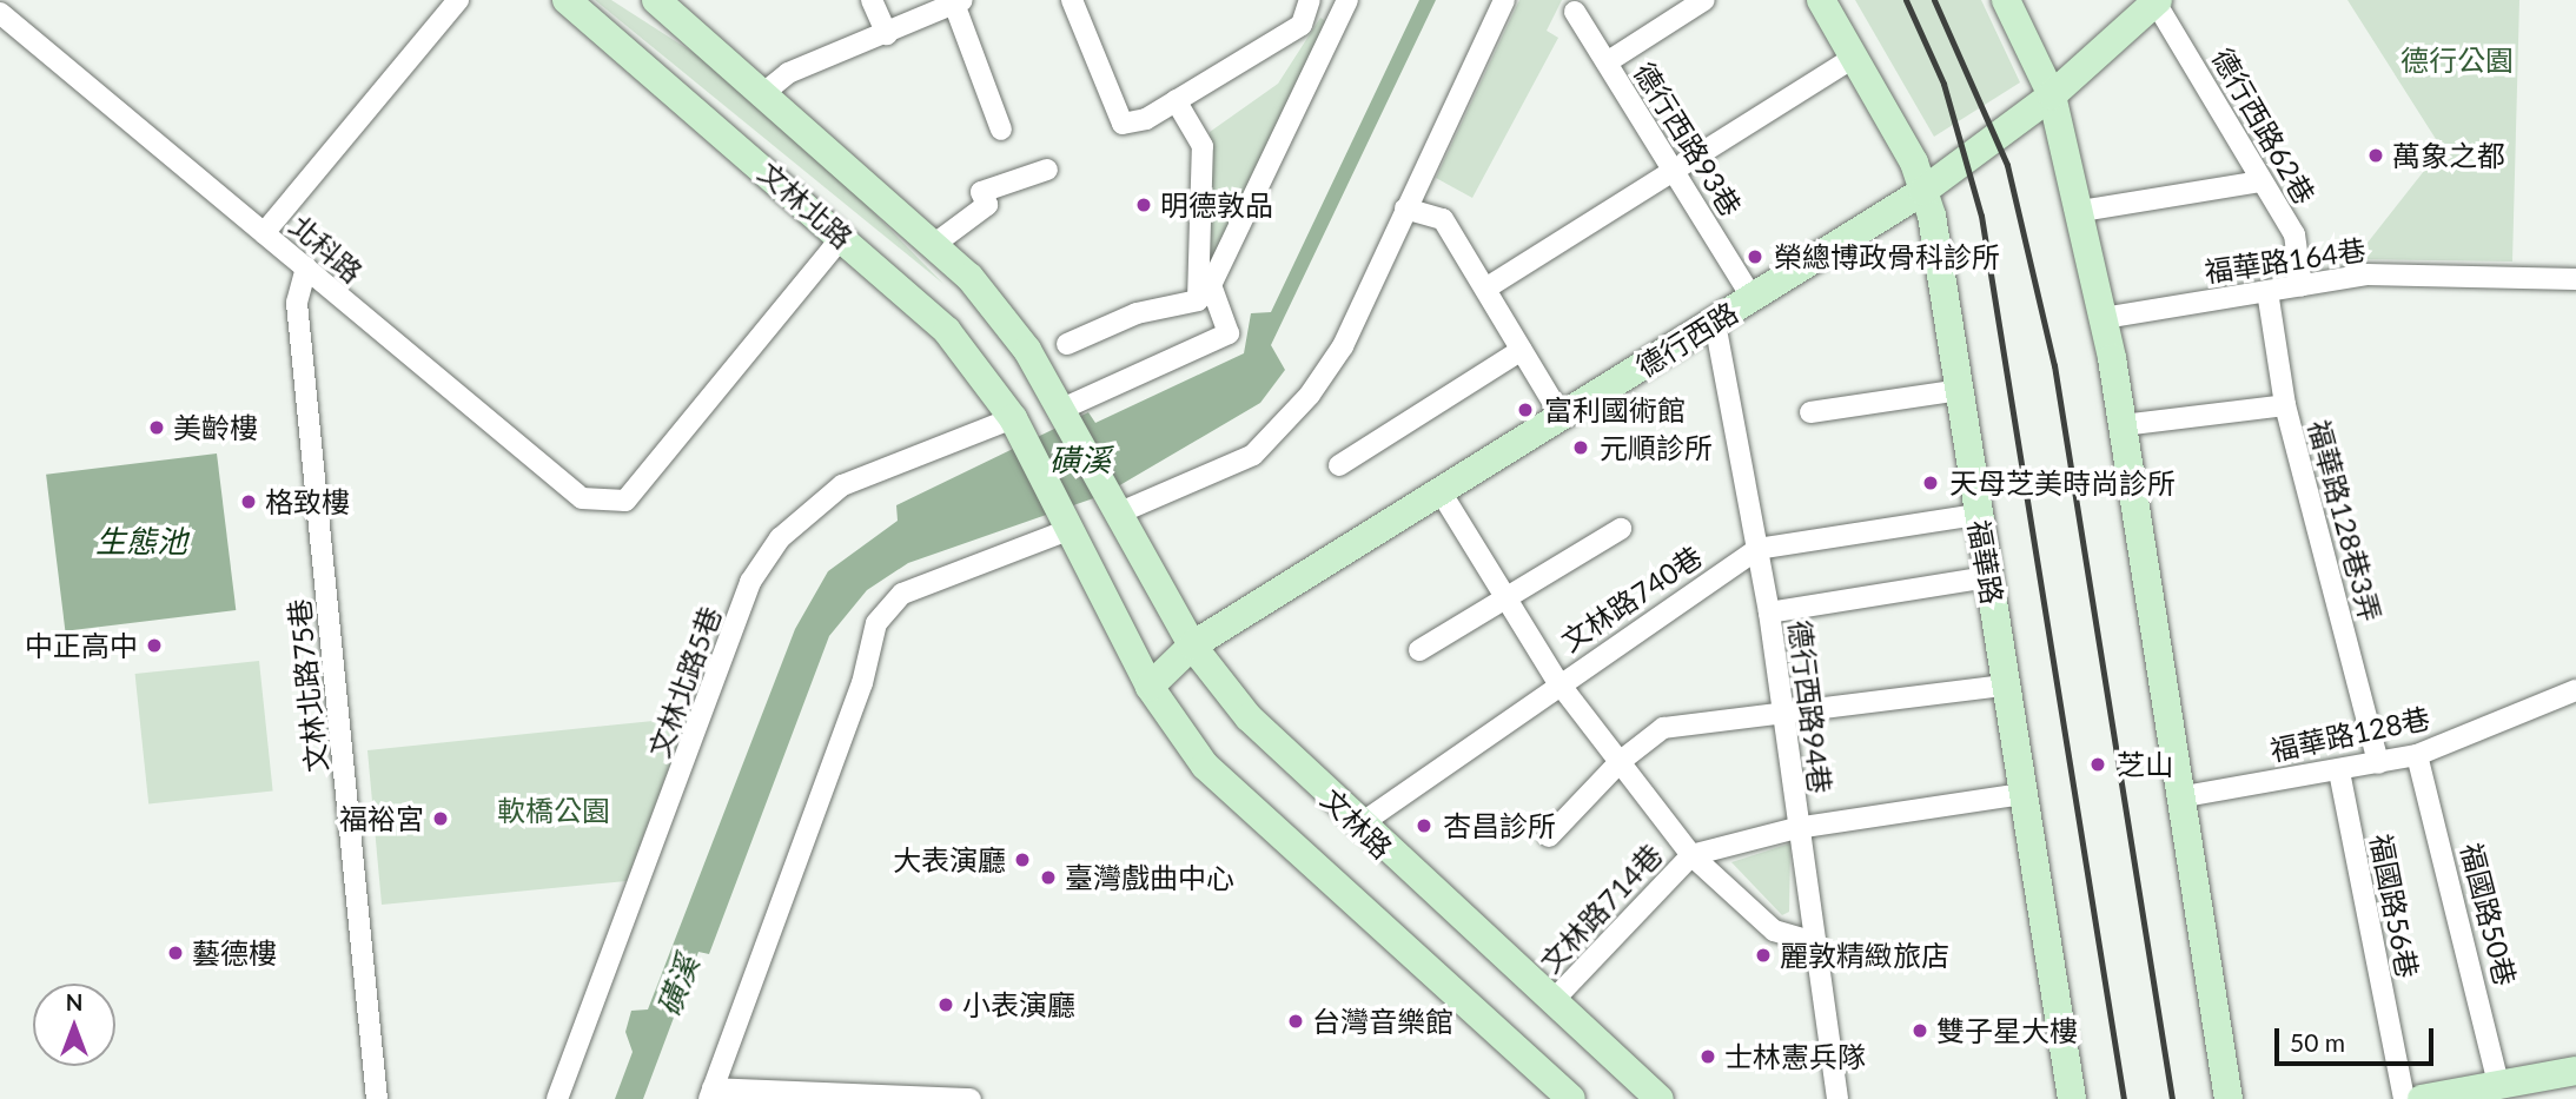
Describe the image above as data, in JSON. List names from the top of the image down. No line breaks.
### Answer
{"streets":{"street":["德行西路62巷","德行西路93巷","文林北路","北科路","福華路164巷","德行西路","福華路128巷3弄","福華路","文林路740巷","文林北路5巷","文林北路75巷","德行西路94巷","福華路128巷","文林路","福國路56巷","文林路714巷","福國路50巷"]},"crossings":[["德行西路62巷","福華路164巷"],["德行西路62巷","德行西路"],["德行西路93巷","德行西路"],["文林北路","北科路"],["文林北路","文林北路5巷"],["文林北路","文林路"],["北科路","文林北路75巷"],["福華路164巷","福華路128巷3弄"],["德行西路","福華路"],["德行西路","德行西路94巷"],["德行西路","文林路"],["福華路128巷3弄","福華路128巷"],["福華路","文林路740巷"],["文林路740巷","德行西路94巷"],["文林路740巷","文林路"],["福華路128巷","福國路56巷"],["福華路128巷","福國路50巷"],["文林路","文林路714巷"]],"water":["磺溪","生態池"],"parks":["德行公園","軟橋公園"],"places":["萬象之都","明德敦品","榮總博政骨科診所","富利國術館","美齡樓","元順診所","天母芝美時尚診所","格致樓","中正高中","芝山","福裕宮","杏昌診所","大表演廳","臺灣戲曲中心","藝德樓","麗敦精緻旅店","小表演廳","台灣音樂館","雙子星大樓","士林憲兵隊"],"scale_bar":"50 m","north":"top"}
